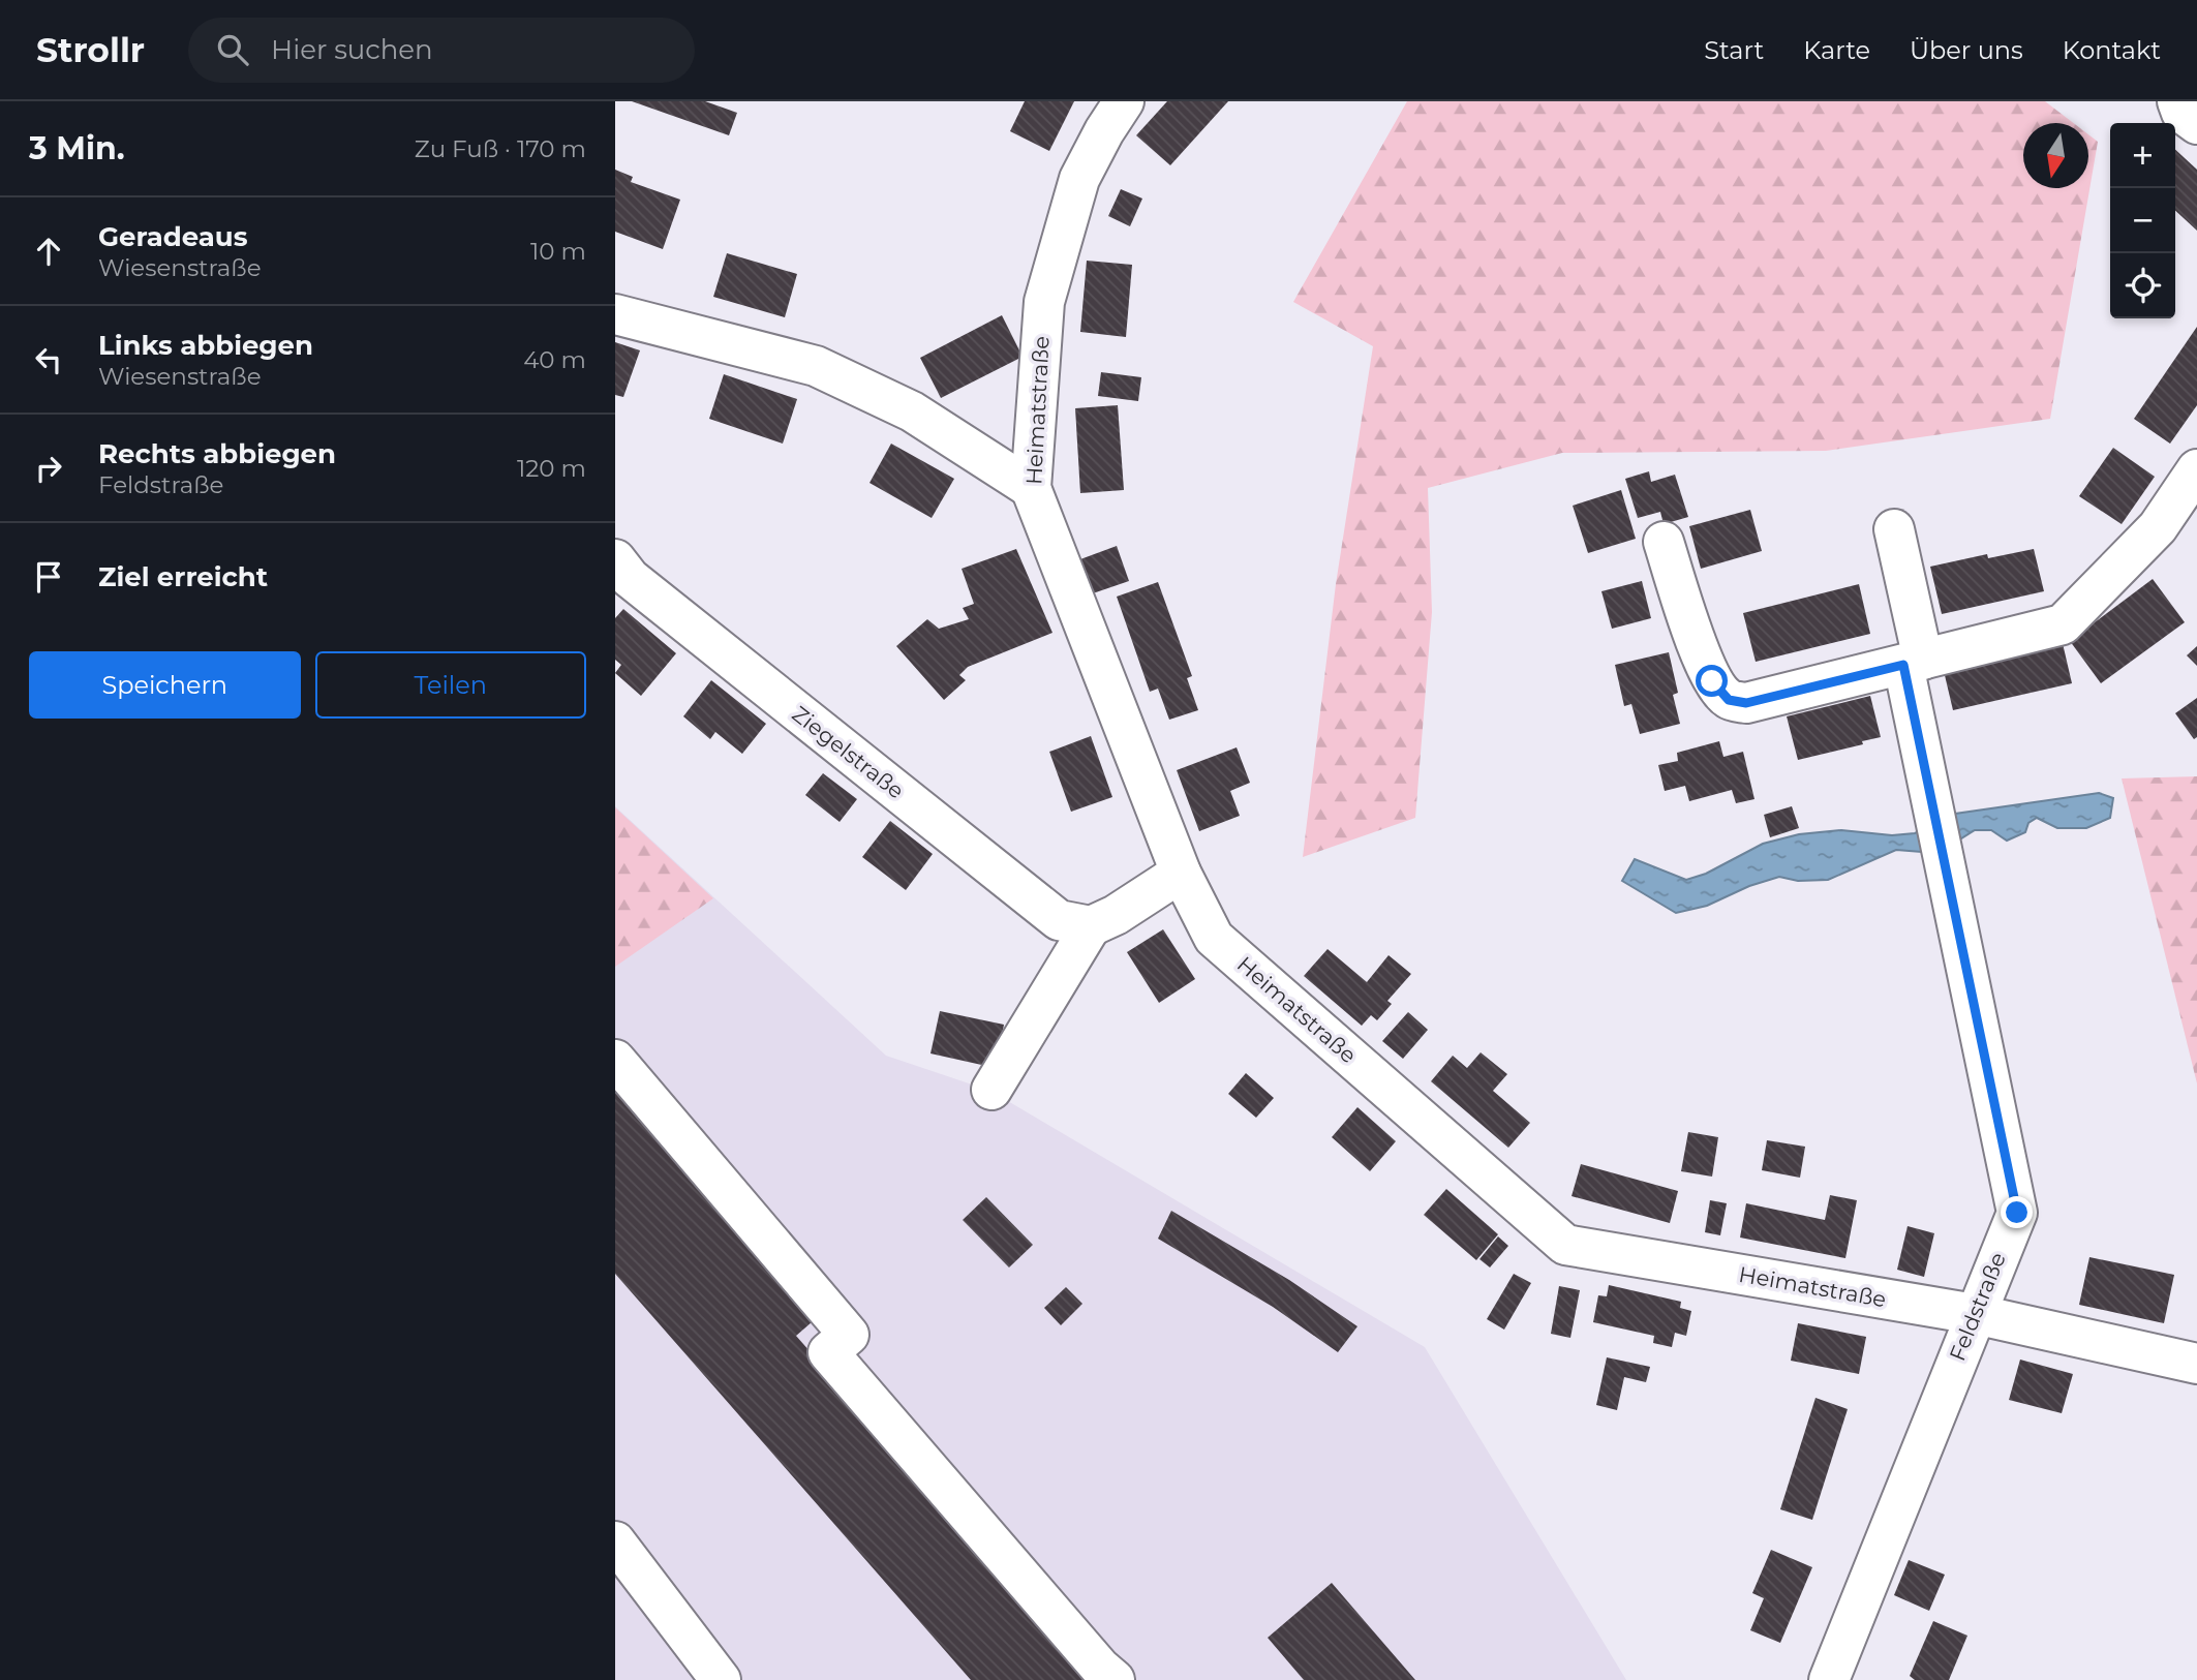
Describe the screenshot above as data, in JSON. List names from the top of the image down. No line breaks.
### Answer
{"streets":{"street":["Heimatstraße","Ziegelstraße","Feldstraße"]},"crossings":[["Heimatstraße","Feldstraße"]],"north":"bottom","page":{"header":"Strollr","search":"Hier suchen","nav":["Start","Karte","Über uns","Kontakt"],"heading":["3 Min.","Zu Fuß · 170 m"],"map_buttons":["+","−"],"list":[["Geradeaus","Wiesenstraße","10 m"],["Links abbiegen","Wiesenstraße","40 m"],["Rechts abbiegen","Feldstraße","120 m"],"Ziel erreicht"],"buttons":["Speichern","Teilen"]}}
